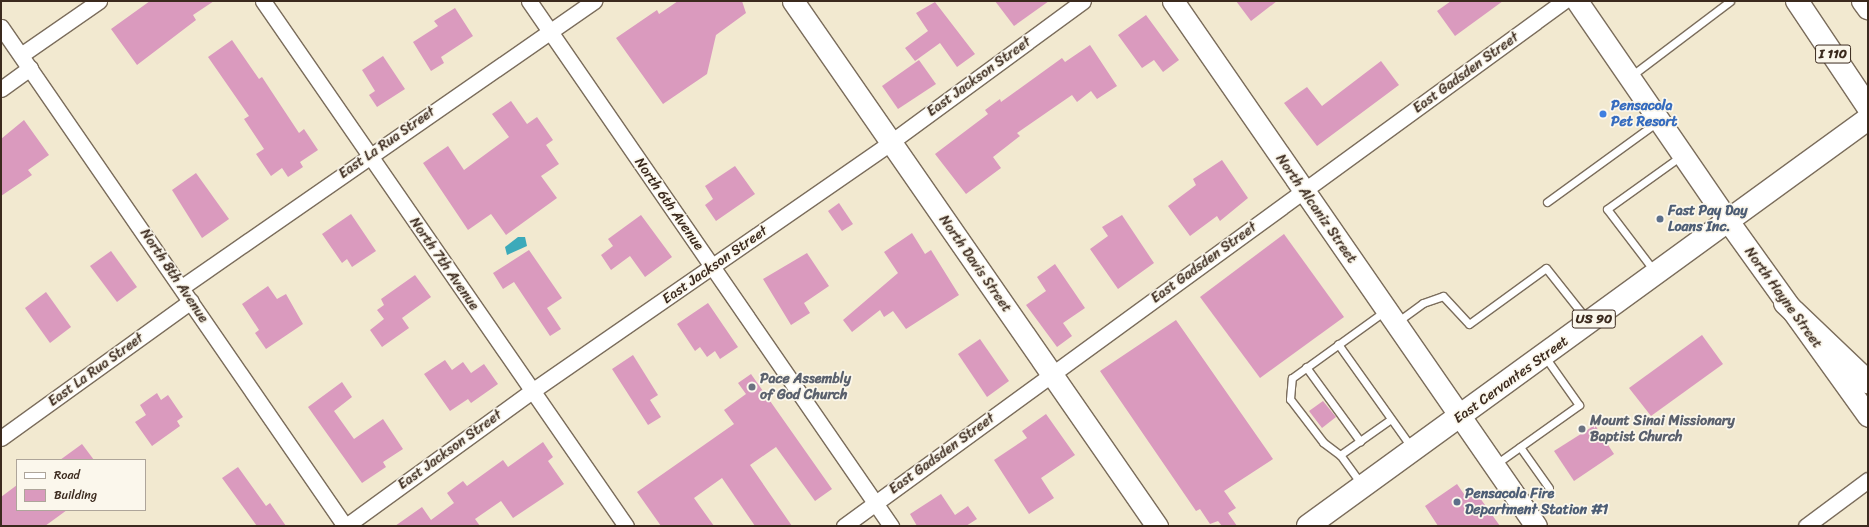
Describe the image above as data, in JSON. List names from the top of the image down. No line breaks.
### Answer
{"streets":{"main road":["I 110","North Alcaniz Street","North Davis Street","North Hayne Street","US 90","East Cervantes Street"],"street":["East Gadsden Street","East Jackson Street","East La Rua Street","North 6th Avenue","North 7th Avenue","North 8th Avenue"]},"crossings":[["East Gadsden Street","North 6th Avenue"],["East Gadsden Street","North Alcaniz Street"],["East Gadsden Street","North Davis Street"],["East Jackson Street","North 6th Avenue"],["East Jackson Street","North 7th Avenue"],["East Jackson Street","North Davis Street"],["East Jackson Street","North 8th Avenue"],["East La Rua Street","North 6th Avenue"],["East La Rua Street","North 7th Avenue"],["East La Rua Street","North 8th Avenue"],["North Alcaniz Street","East Cervantes Street"],["North Hayne Street","East Cervantes Street"]],"places":["Pensacola Pet Resort","Fast Pay Day Loans Inc.","Pace Assembly of God Church","Mount Sinai Missionary Baptist Church","Pensacola Fire Department Station #1"],"legend":["Road","Building"]}
